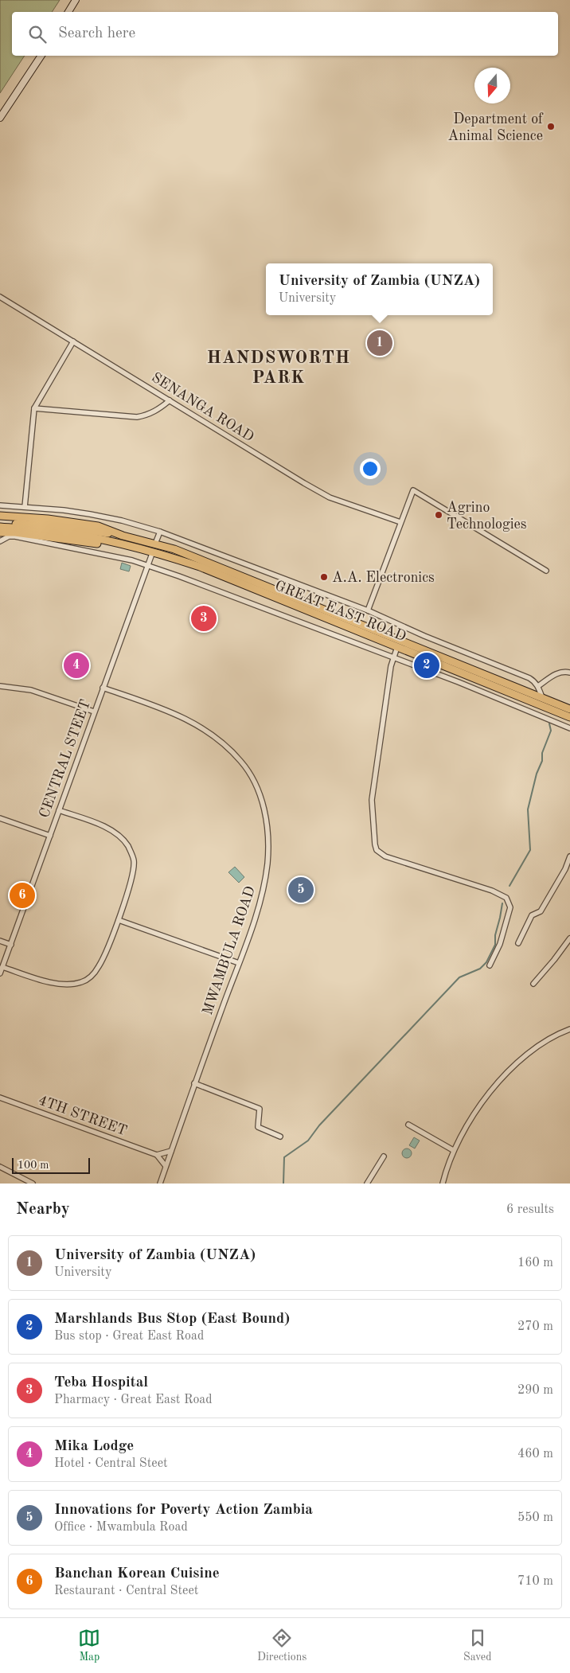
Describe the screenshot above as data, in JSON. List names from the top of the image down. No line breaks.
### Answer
{"streets":{"main road":["GREAT EAST ROAD"],"street":["SENANGA ROAD","CENTRAL STEET","MWAMBULA ROAD","4TH STREET"]},"crossings":[["GREAT EAST ROAD","CENTRAL STEET"],["CENTRAL STEET","MWAMBULA ROAD"]],"districts":["HANDSWORTH PARK"],"places":["Department of Animal Science","Agrino Technologies","A.A. Electronics"],"scale_bar":"100 m","north":"bottom","page":{"search":"Search here","popup":["University of Zambia (UNZA)","University"],"pins":["1","3","2","4","5","6"],"scale":"100 m","heading":["Nearby","6 results"],"list":[{"mark":"1","name":"University of Zambia (UNZA)","note":"University","value":"160 m"},{"mark":"2","name":"Marshlands Bus Stop (East Bound)","note":"Bus stop · Great East Road","value":"270 m"},{"mark":"3","name":"Teba Hospital","note":"Pharmacy · Great East Road","value":"290 m"},{"mark":"4","name":"Mika Lodge","note":"Hotel · Central Steet","value":"460 m"},{"mark":"5","name":"Innovations for Poverty Action Zambia","note":"Office · Mwambula Road","value":"550 m"},{"mark":"6","name":"Banchan Korean Cuisine","note":"Restaurant · Central Steet","value":"710 m"}],"nav":["Map","Directions","Saved"]}}
